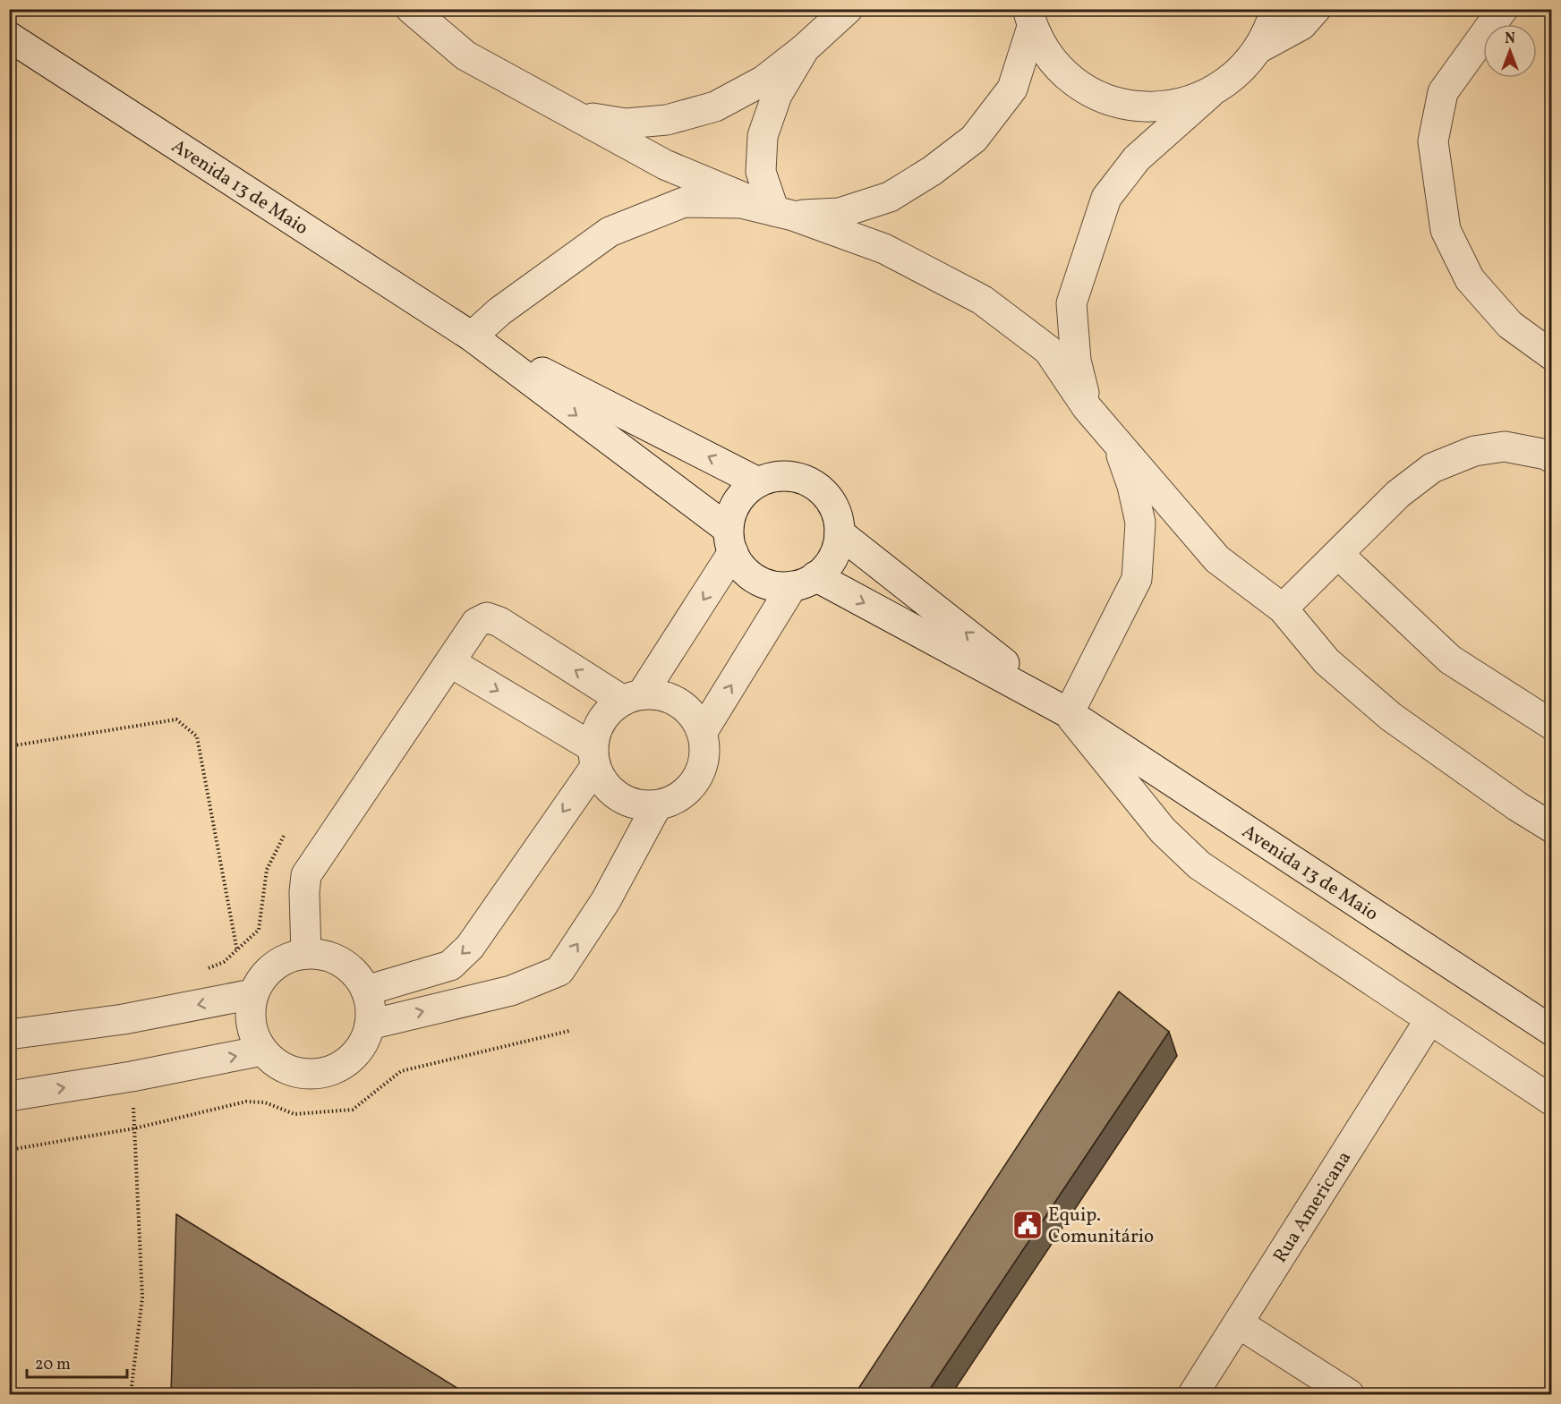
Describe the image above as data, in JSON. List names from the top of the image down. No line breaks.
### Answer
{"streets":{"street":["Avenida 13 de Maio","Rua Americana"]},"places":{"public building":["Equip. Comunitário"]},"scale_bar":"20 m","north":"top"}
